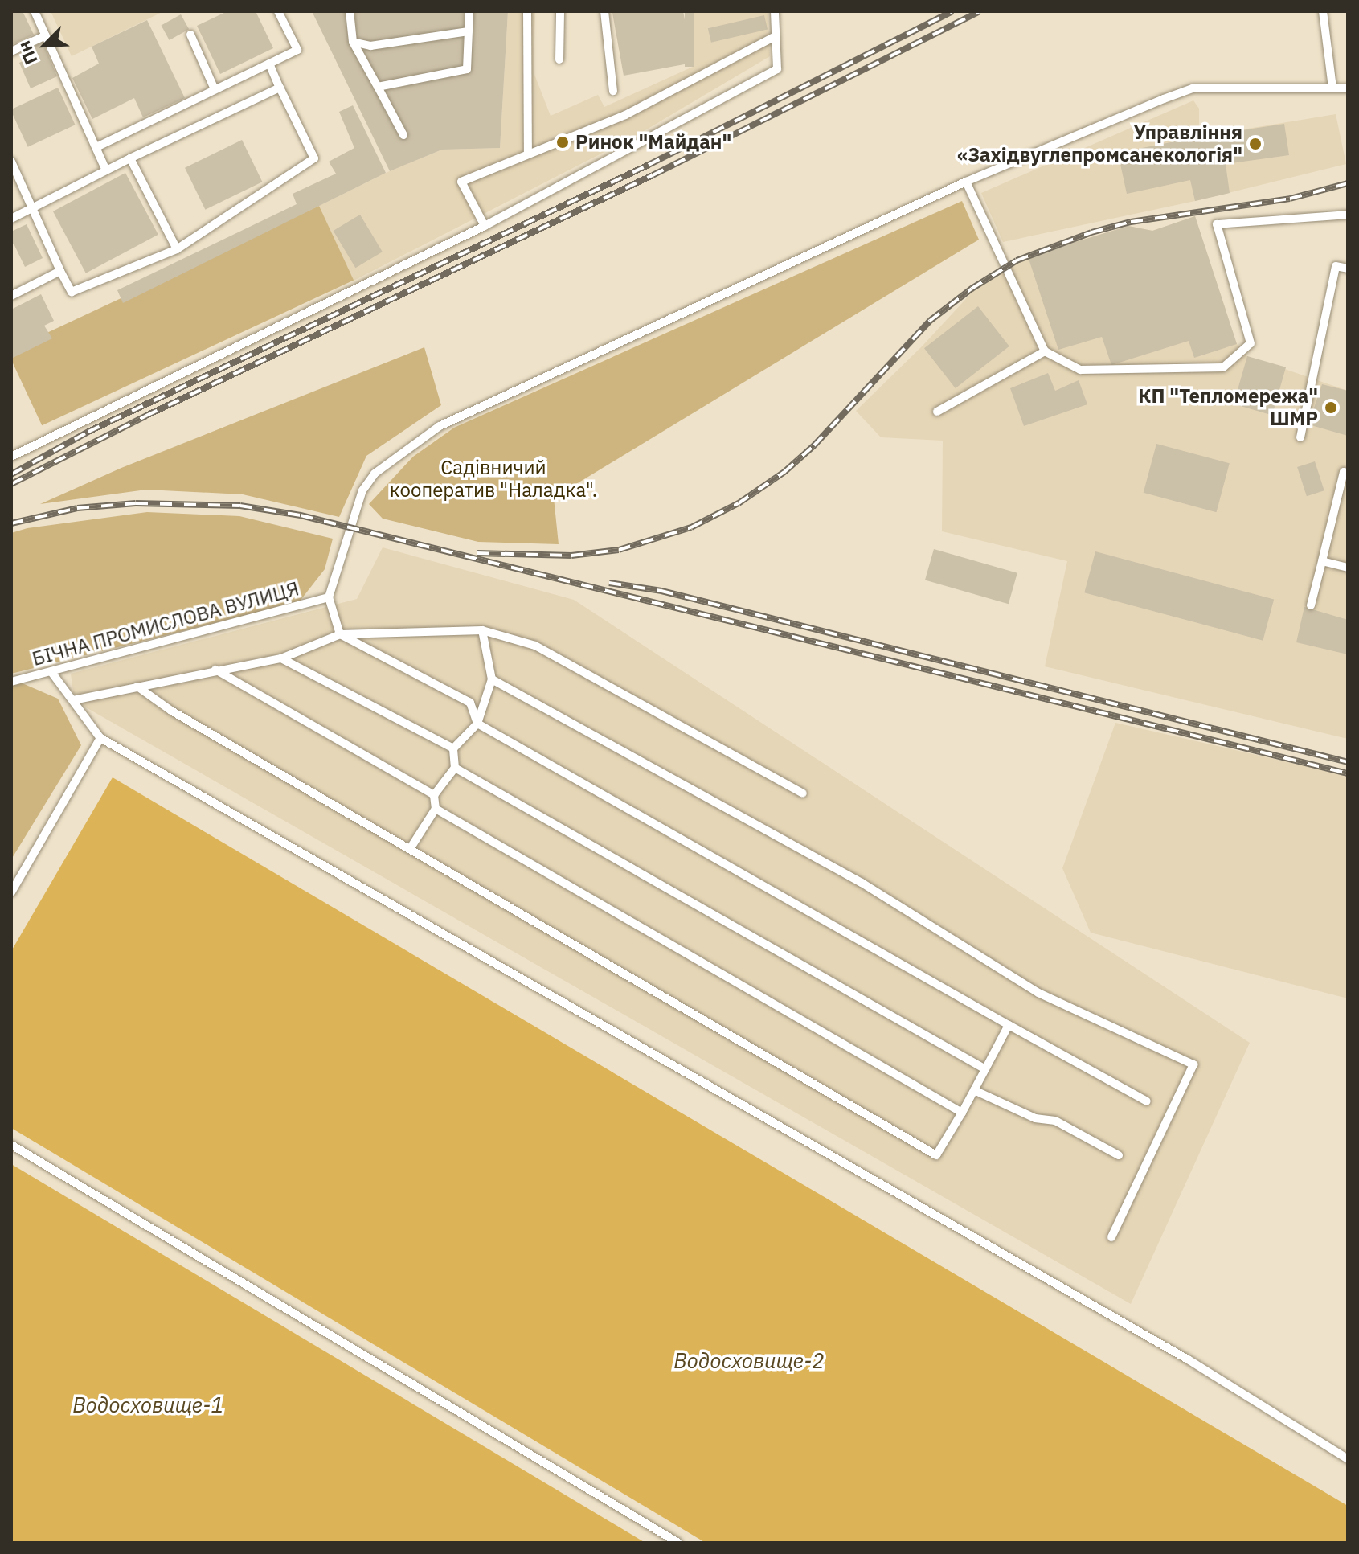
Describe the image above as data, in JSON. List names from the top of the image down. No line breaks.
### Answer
{"streets":{"lane":["БІЧНА ПРОМИСЛОВА ВУЛИЦЯ"]},"water":["Водосховище-2","Водосховище-1"],"parks":["Садівничий кооператив \"Наладка\"."],"places":["Ринок \"Майдан\"","Управління «Західвуглепромсанекологія\"","КП \"Тепломережа\" ШМР"],"north":"bottom left"}
